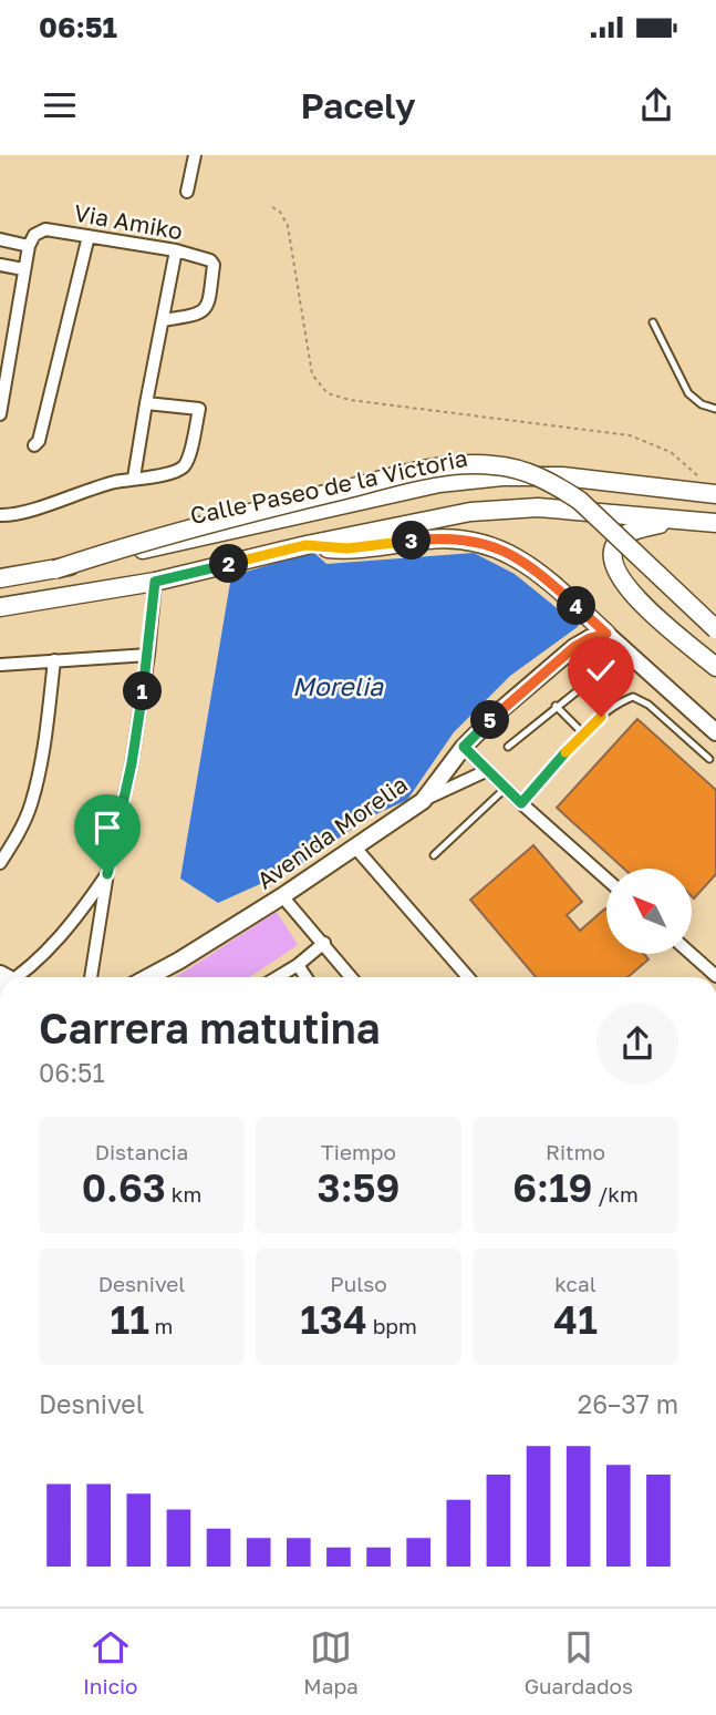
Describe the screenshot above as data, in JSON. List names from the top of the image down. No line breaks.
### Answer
{"streets":{"main road":["Calle Paseo de la Victoria","Avenida Morelia"],"street":["Via Amiko"]},"water":["Morelia"],"north":"top left","page":{"status":"06:51","header":"Pacely","pins":["3","2","4","1","5"],"heading":["Carrera matutina","06:51"],"stats":[["Distancia","0.63 km"],["Tiempo","3:59"],["Ritmo","6:19 /km"],["Desnivel","11 m"],["Pulso","134 bpm"],["kcal","41"]],"chart":["Desnivel","26–37 m"],"tabs":["Inicio","Mapa","Guardados"]}}
